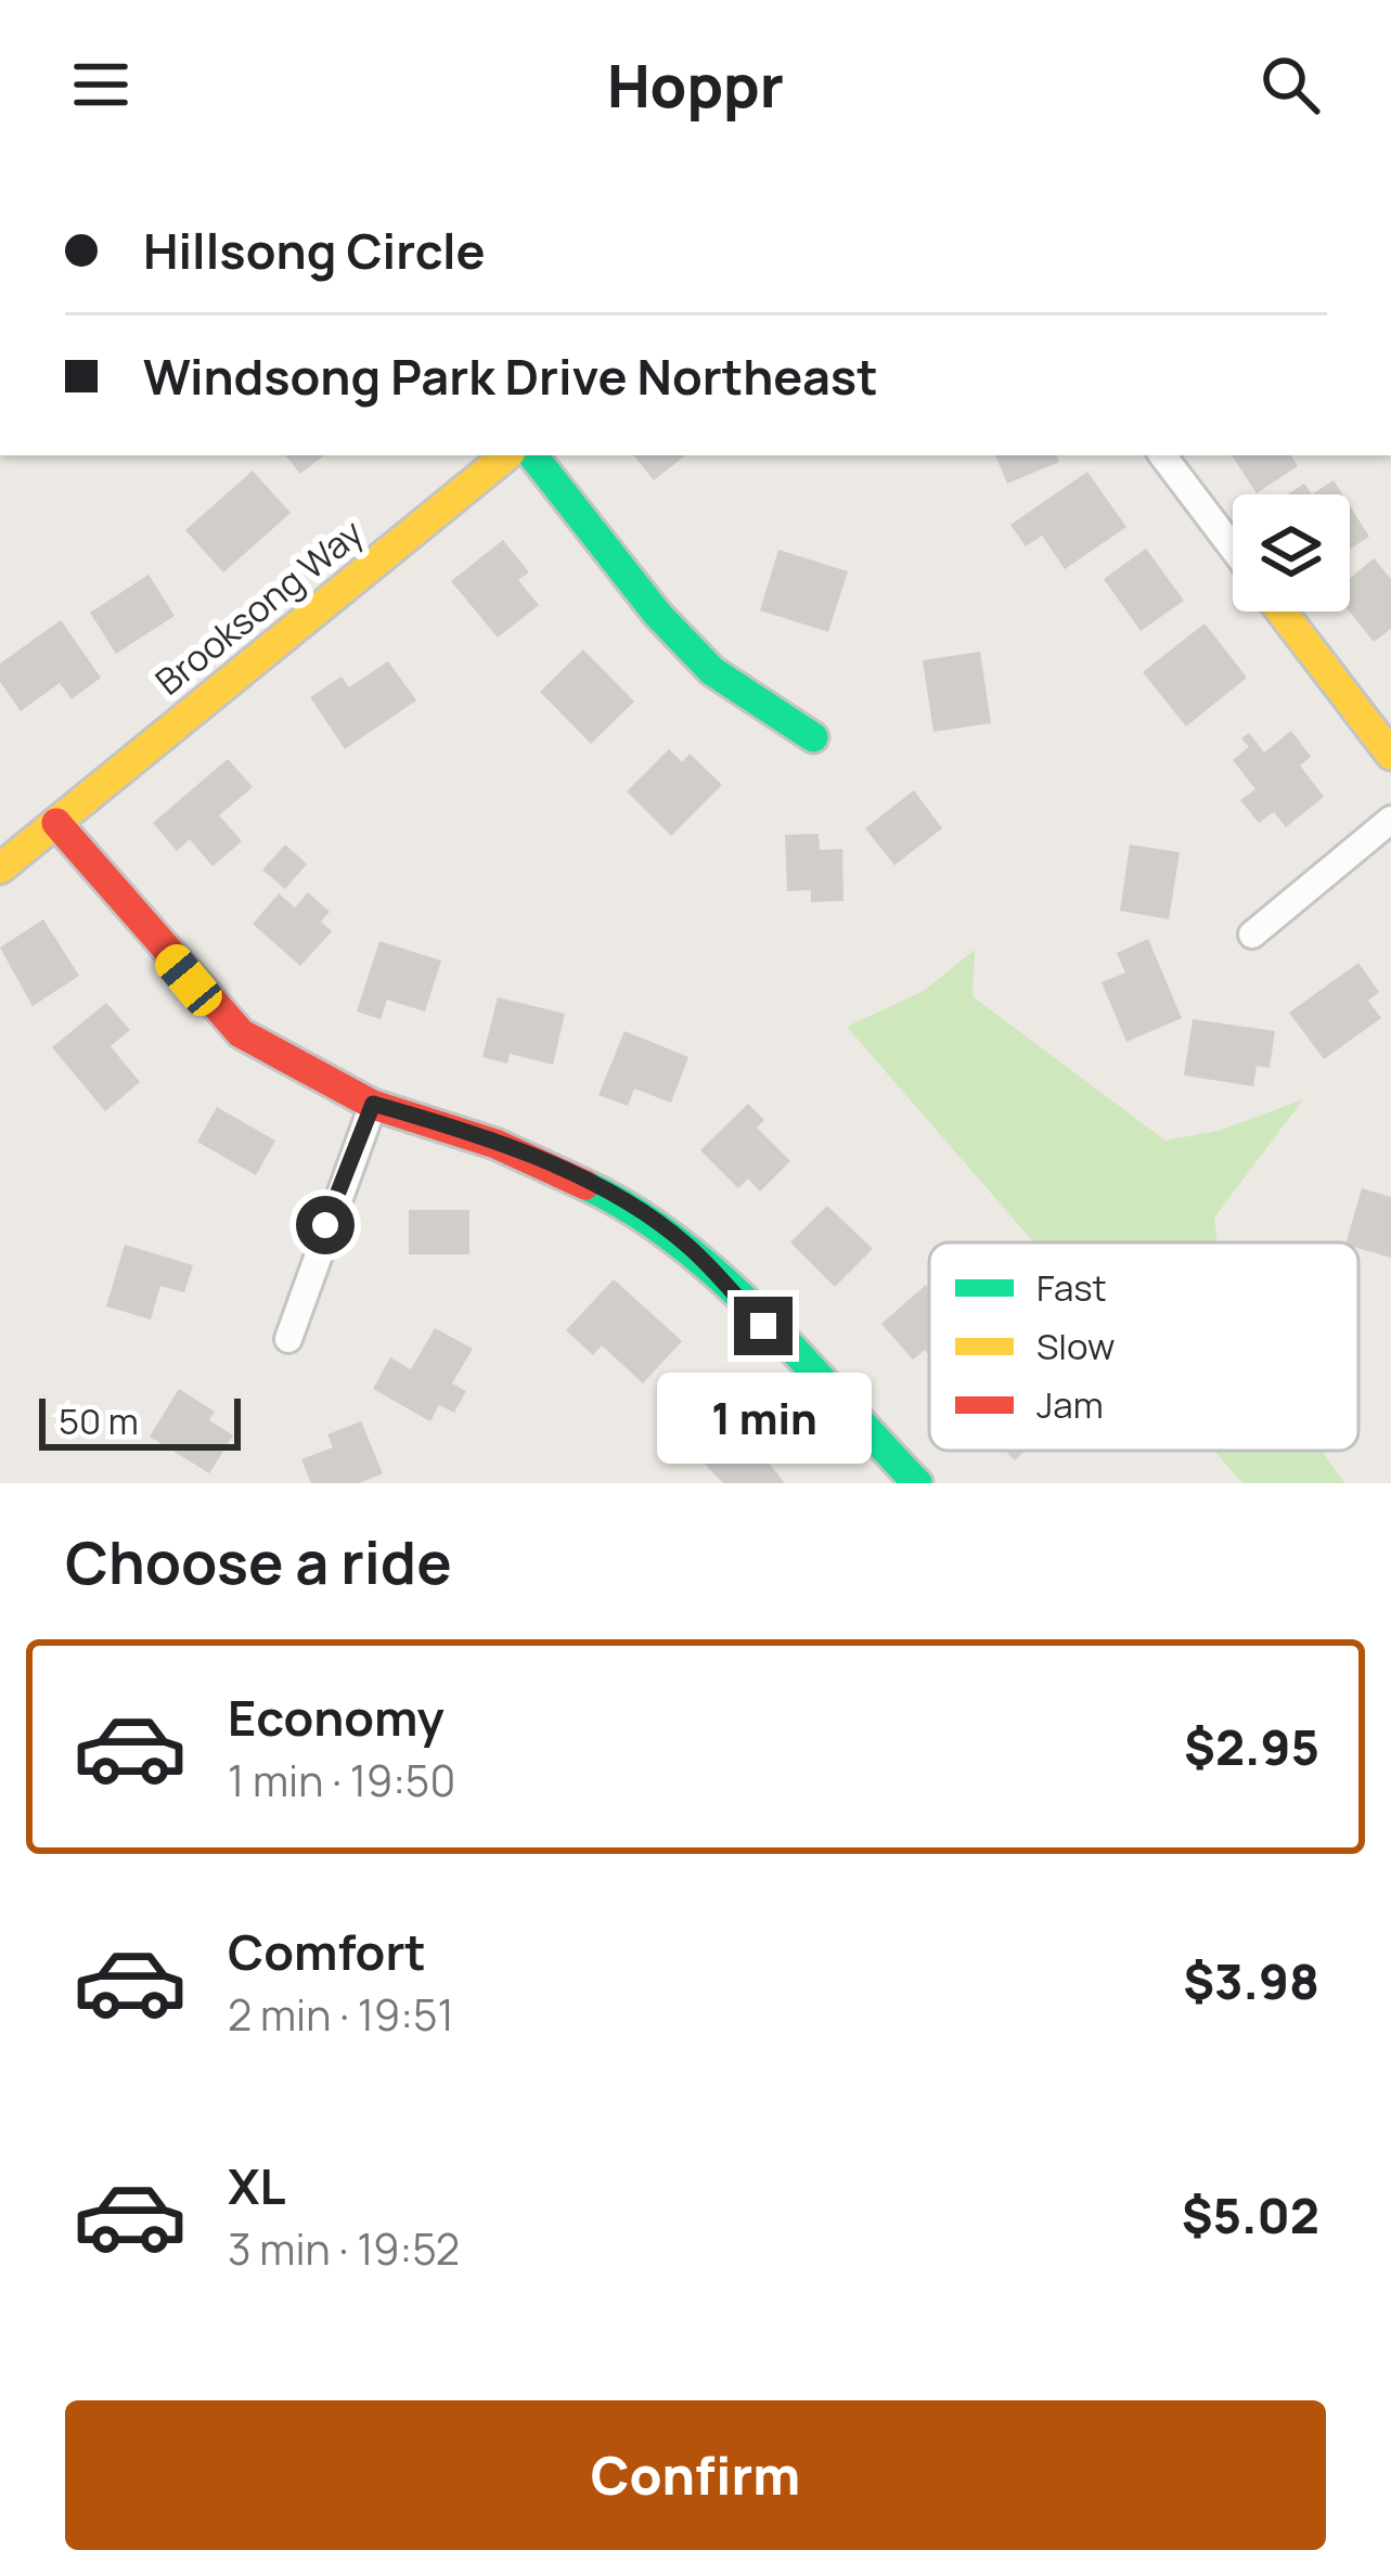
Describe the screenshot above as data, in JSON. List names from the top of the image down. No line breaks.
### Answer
{"streets":{"street":["Brooksong Way"]},"legend":["Fast","Slow","Jam"],"scale_bar":"50 m","page":{"header":"Hoppr","banner":["Hillsong Circle","Windsong Park Drive Northeast"],"bubble":"1 min","scale":"50 m","heading":"Choose a ride","list":[{"name":"Economy","note":"1 min · 19:50","value":"$2.95"},{"name":"Comfort","note":"2 min · 19:51","value":"$3.98"},{"name":"XL","note":"3 min · 19:52","value":"$5.02"}],"buttons":"Confirm"}}
